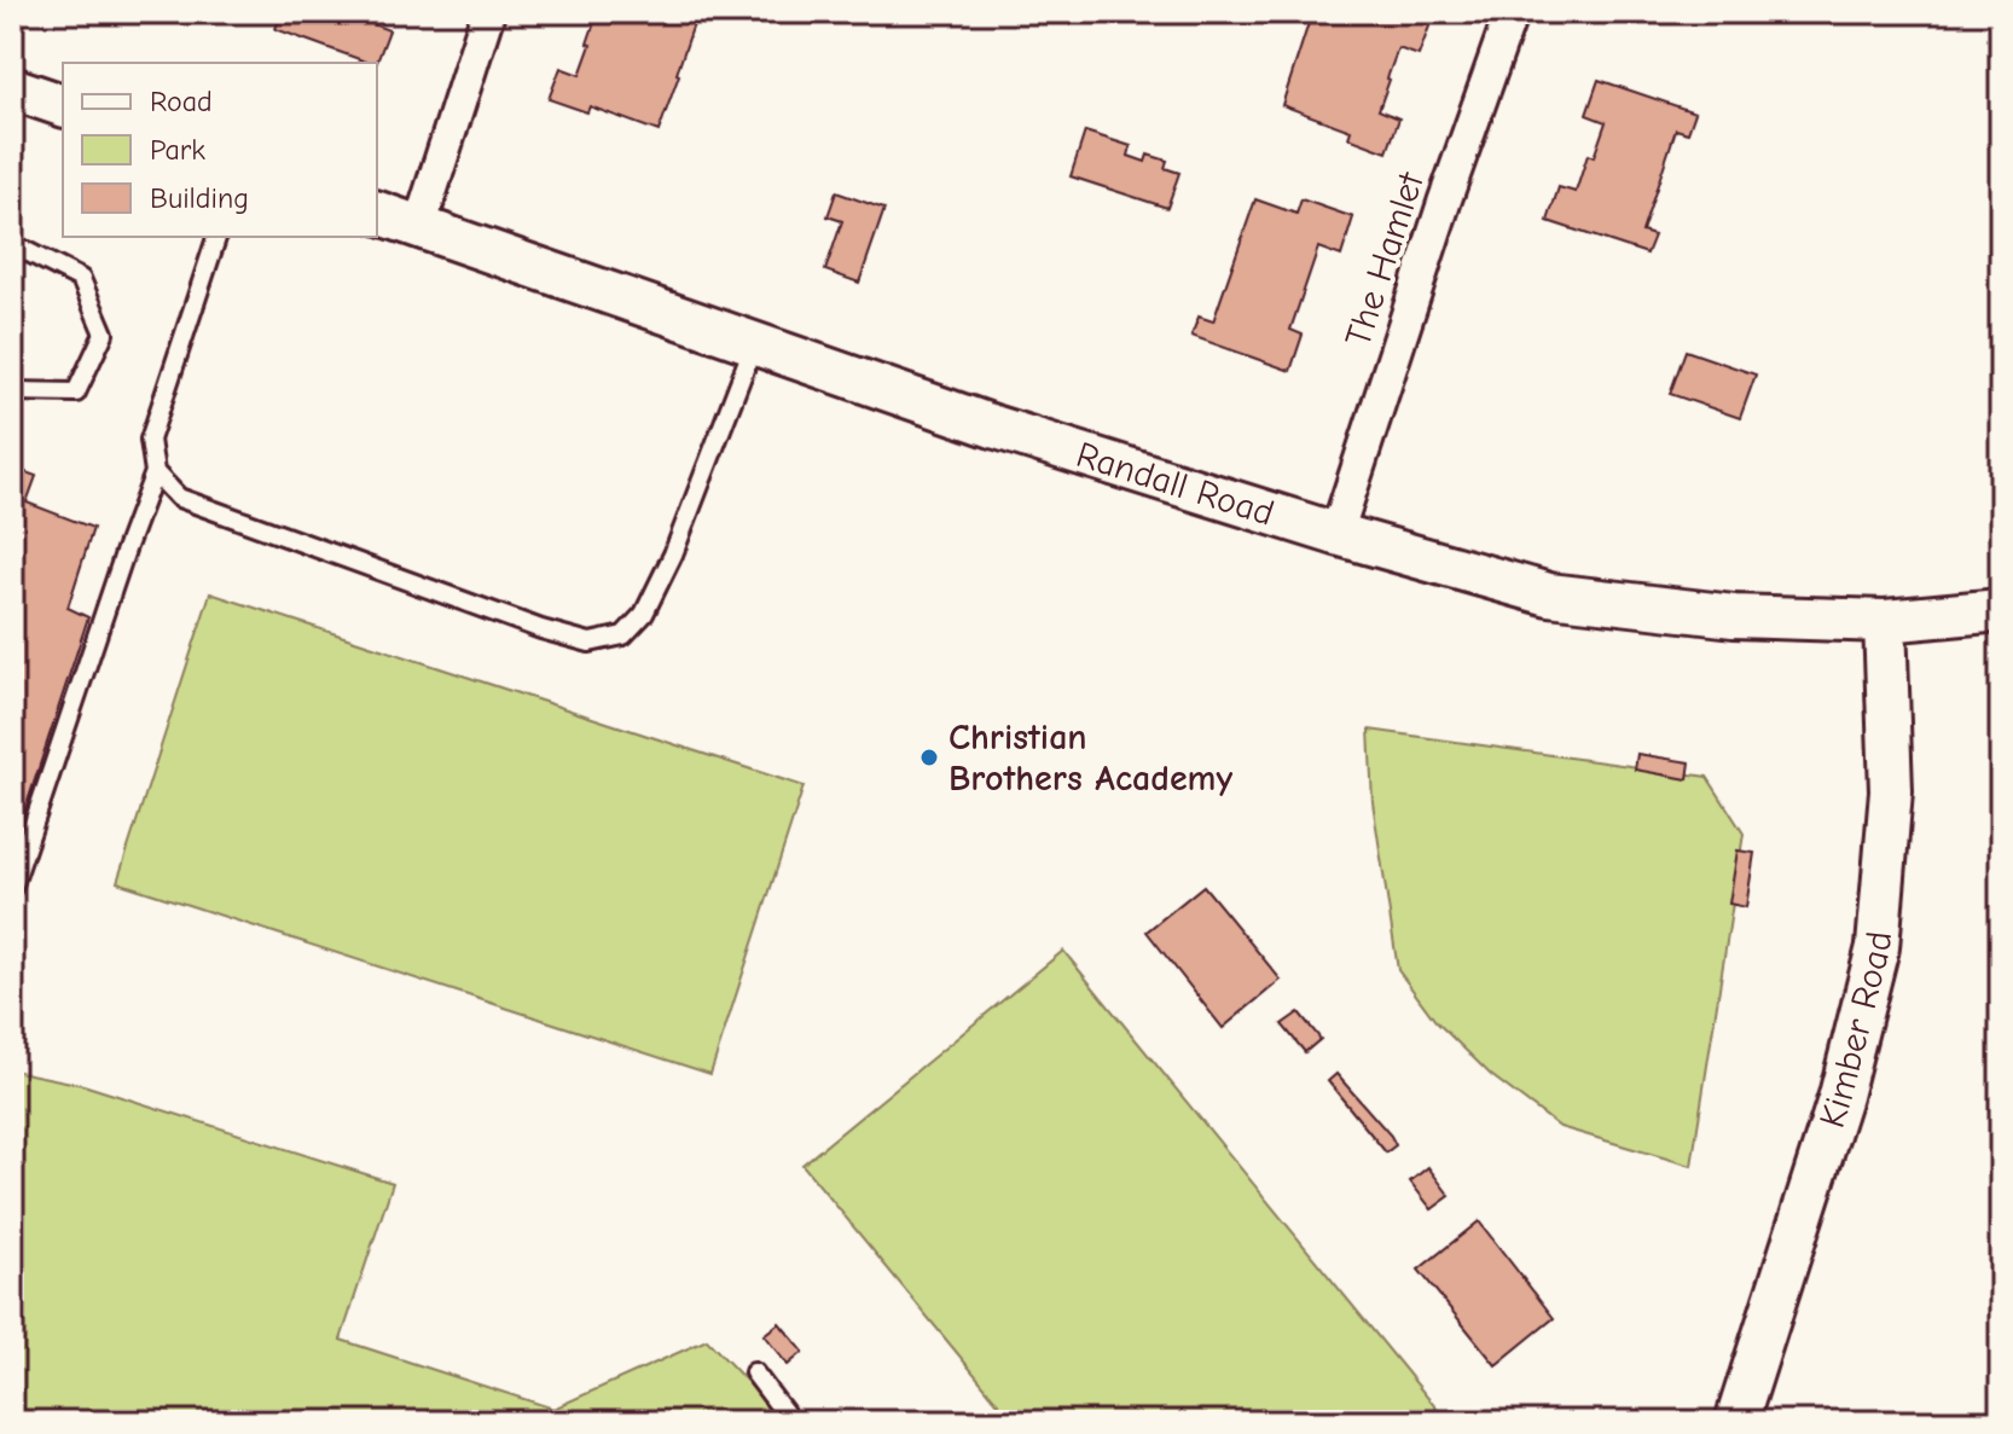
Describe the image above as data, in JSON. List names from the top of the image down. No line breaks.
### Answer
{"streets":{"street":["The Hamlet","Randall Road","Kimber Road"]},"crossings":[["The Hamlet","Randall Road"],["Randall Road","Kimber Road"]],"places":["Christian Brothers Academy"],"legend":["Road","Park","Building"]}
